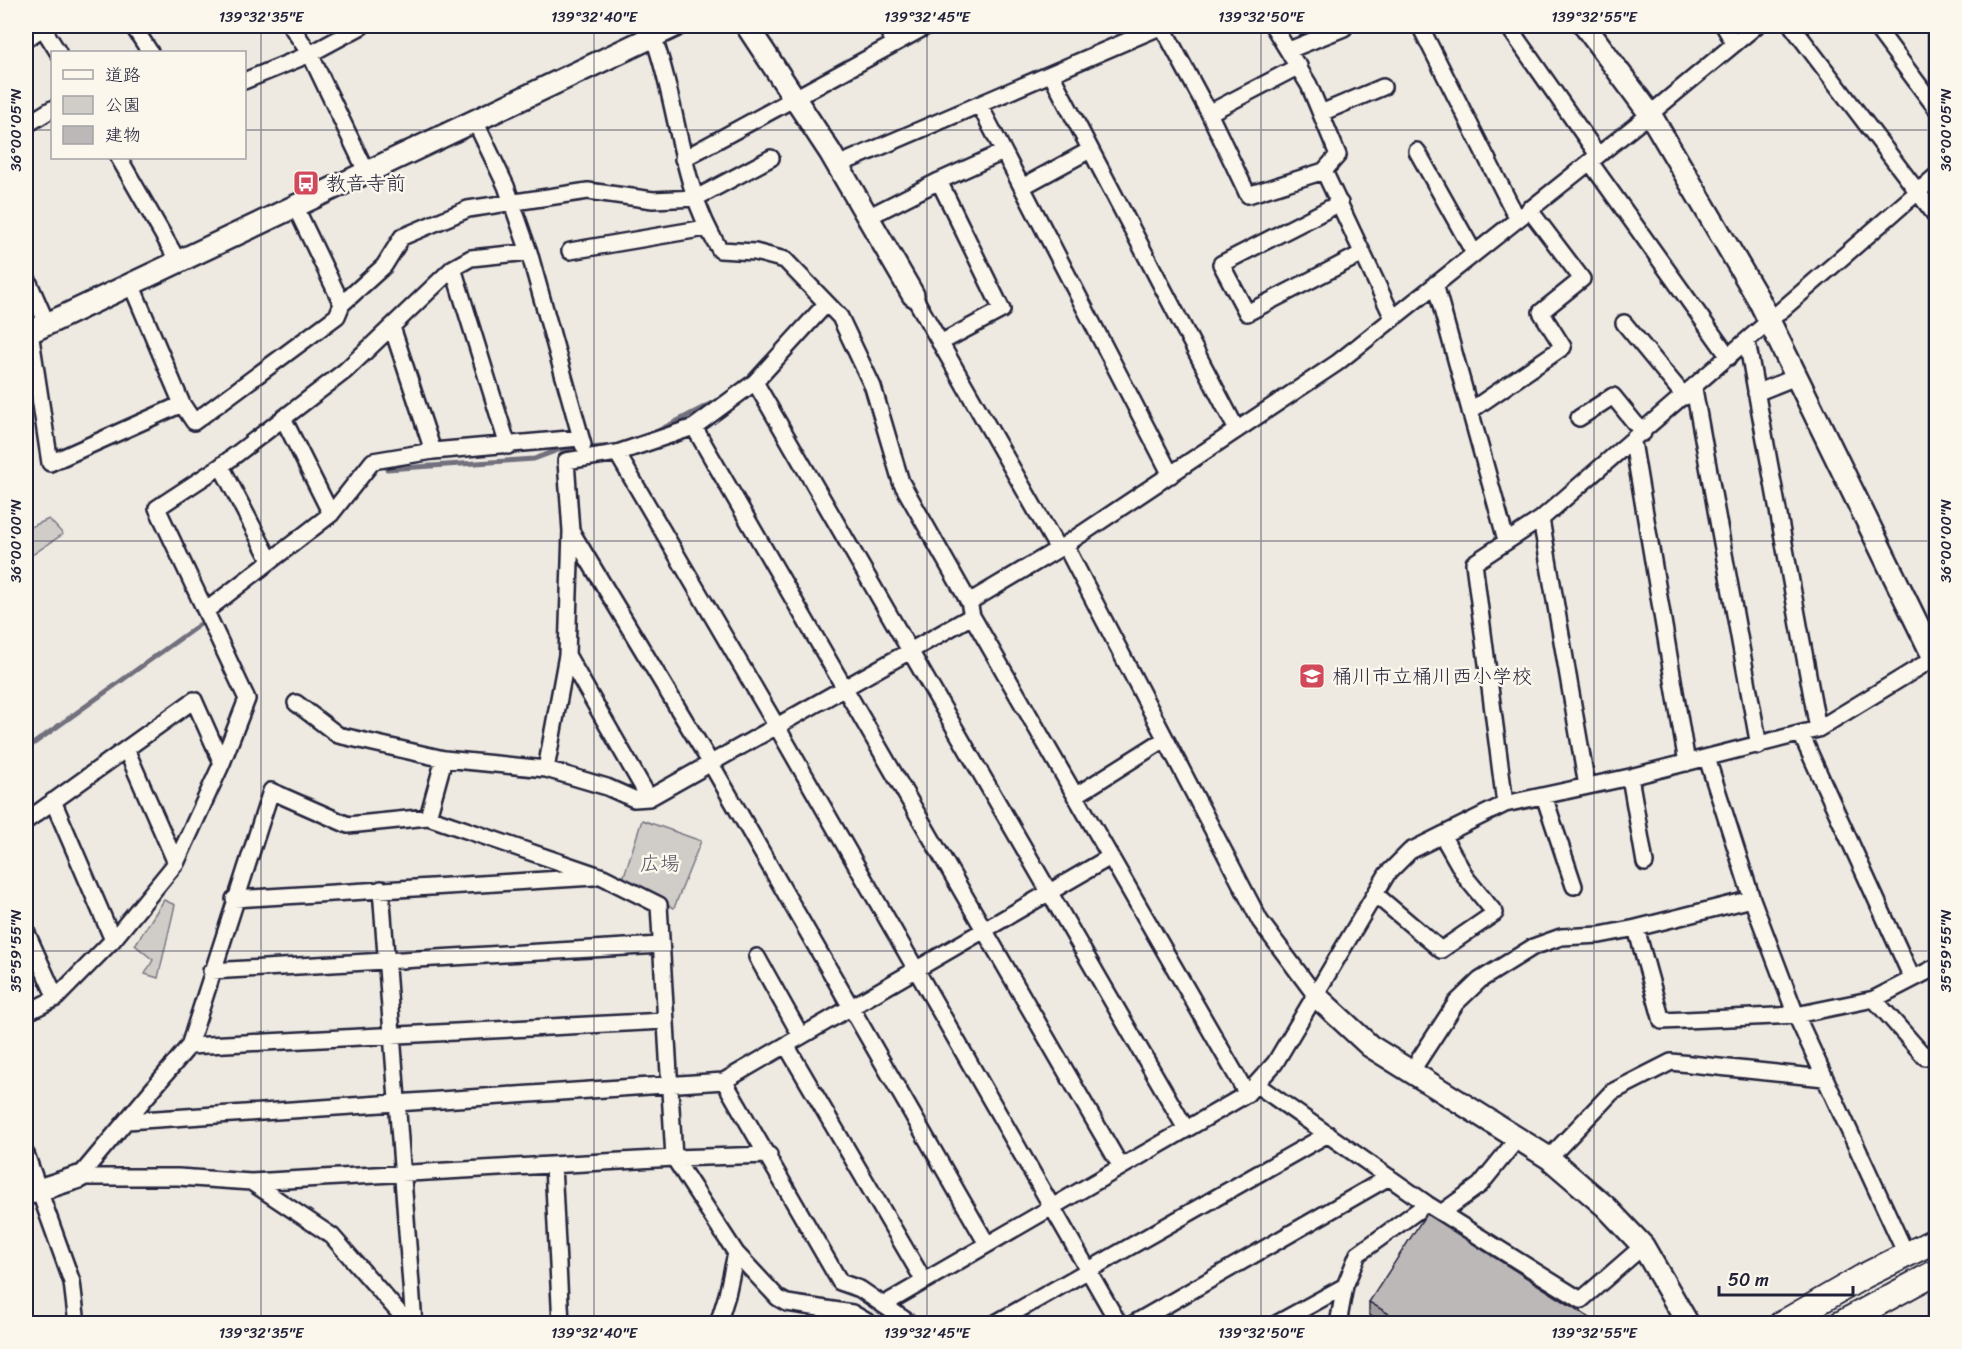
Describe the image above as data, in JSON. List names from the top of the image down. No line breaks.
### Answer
{"parks":["広場"],"places":{"bus stop":["教音寺前"],"school or university":["桶川市立桶川西小学校"]},"legend":["道路","公園","建物"],"scale_bar":"50 m","coordinates":["139°32'35\"E","139°32'40\"E","139°32'45\"E","139°32'50\"E","139°32'55\"E","36°00'05\"N","36°00'00\"N","35°59'55\"N"]}
